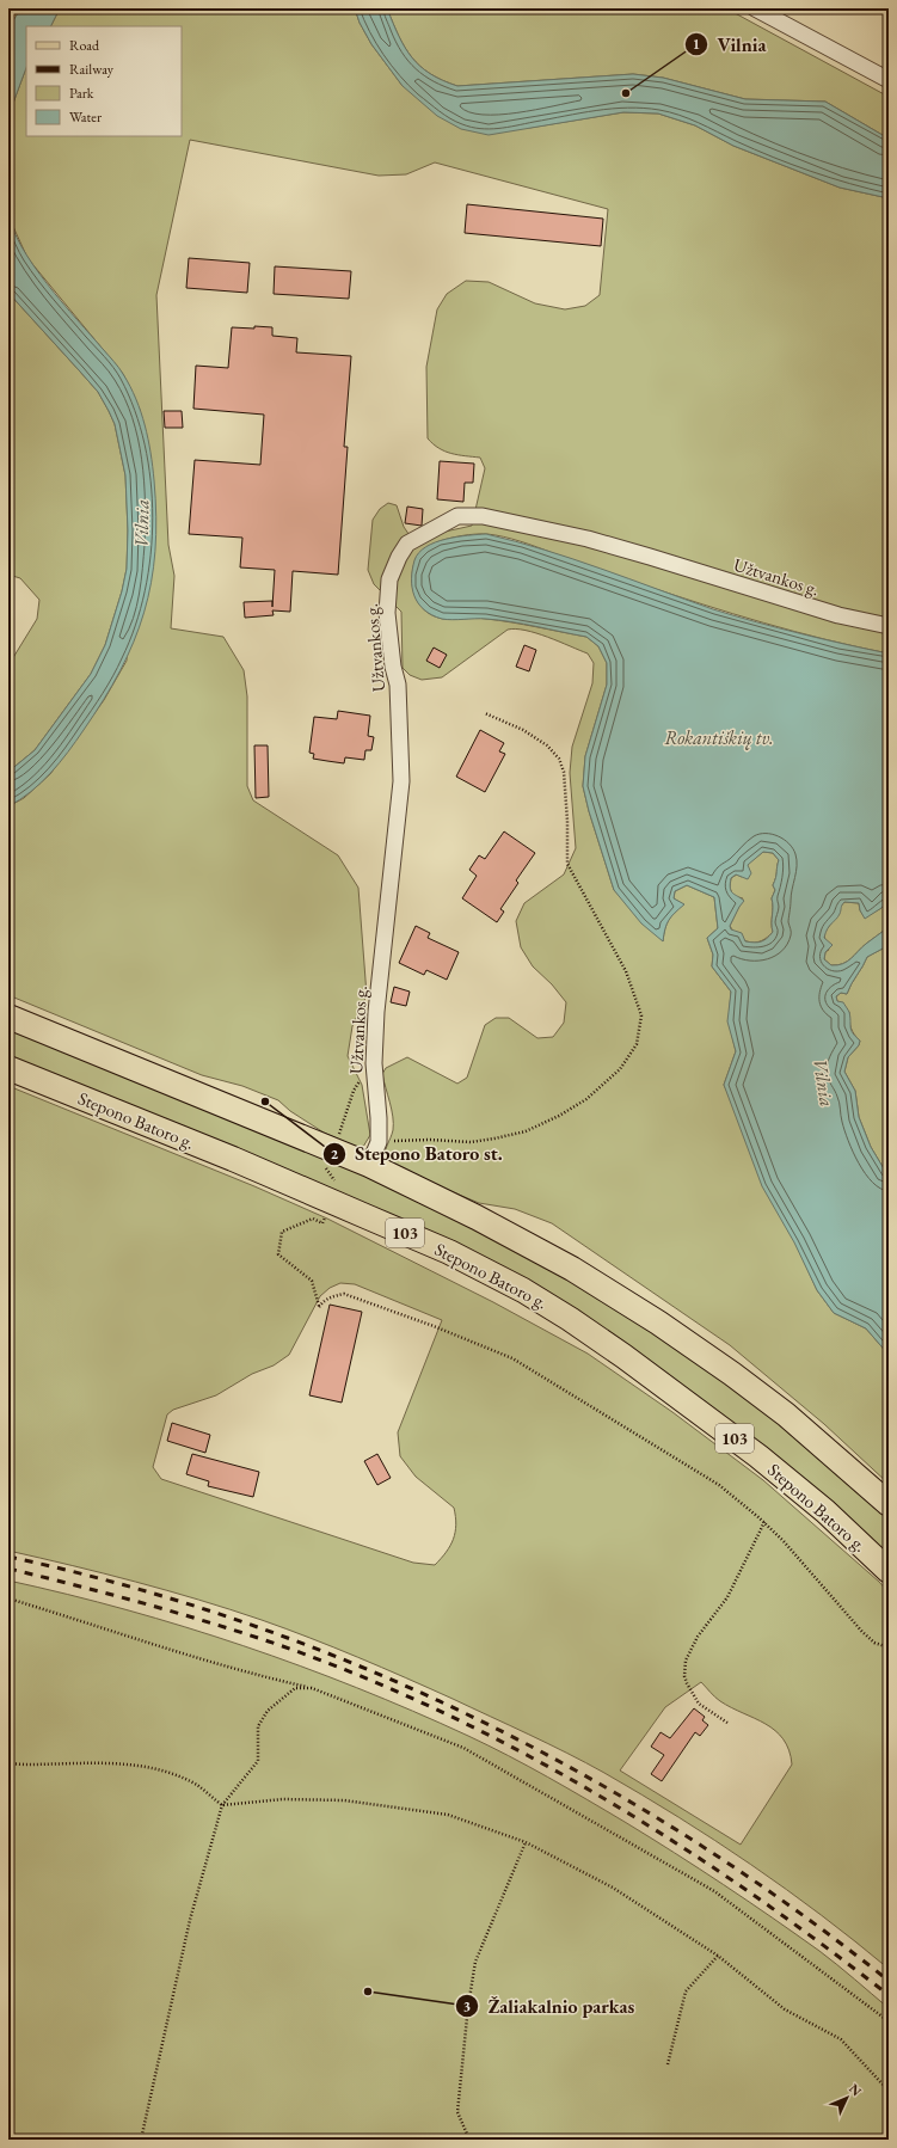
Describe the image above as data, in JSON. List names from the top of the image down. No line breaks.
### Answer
{"streets":{"main road":["Stepono Batoro g.","103"],"street":["Užtvankos g."]},"crossings":[["Užtvankos g.","103"]],"water":["Vilnia","Rokantiškių tv."],"places":["Vilnia","Stepono Batoro st.","Žaliakalnio parkas"],"legend":["Road","Railway","Park","Water"],"north":"top right"}
